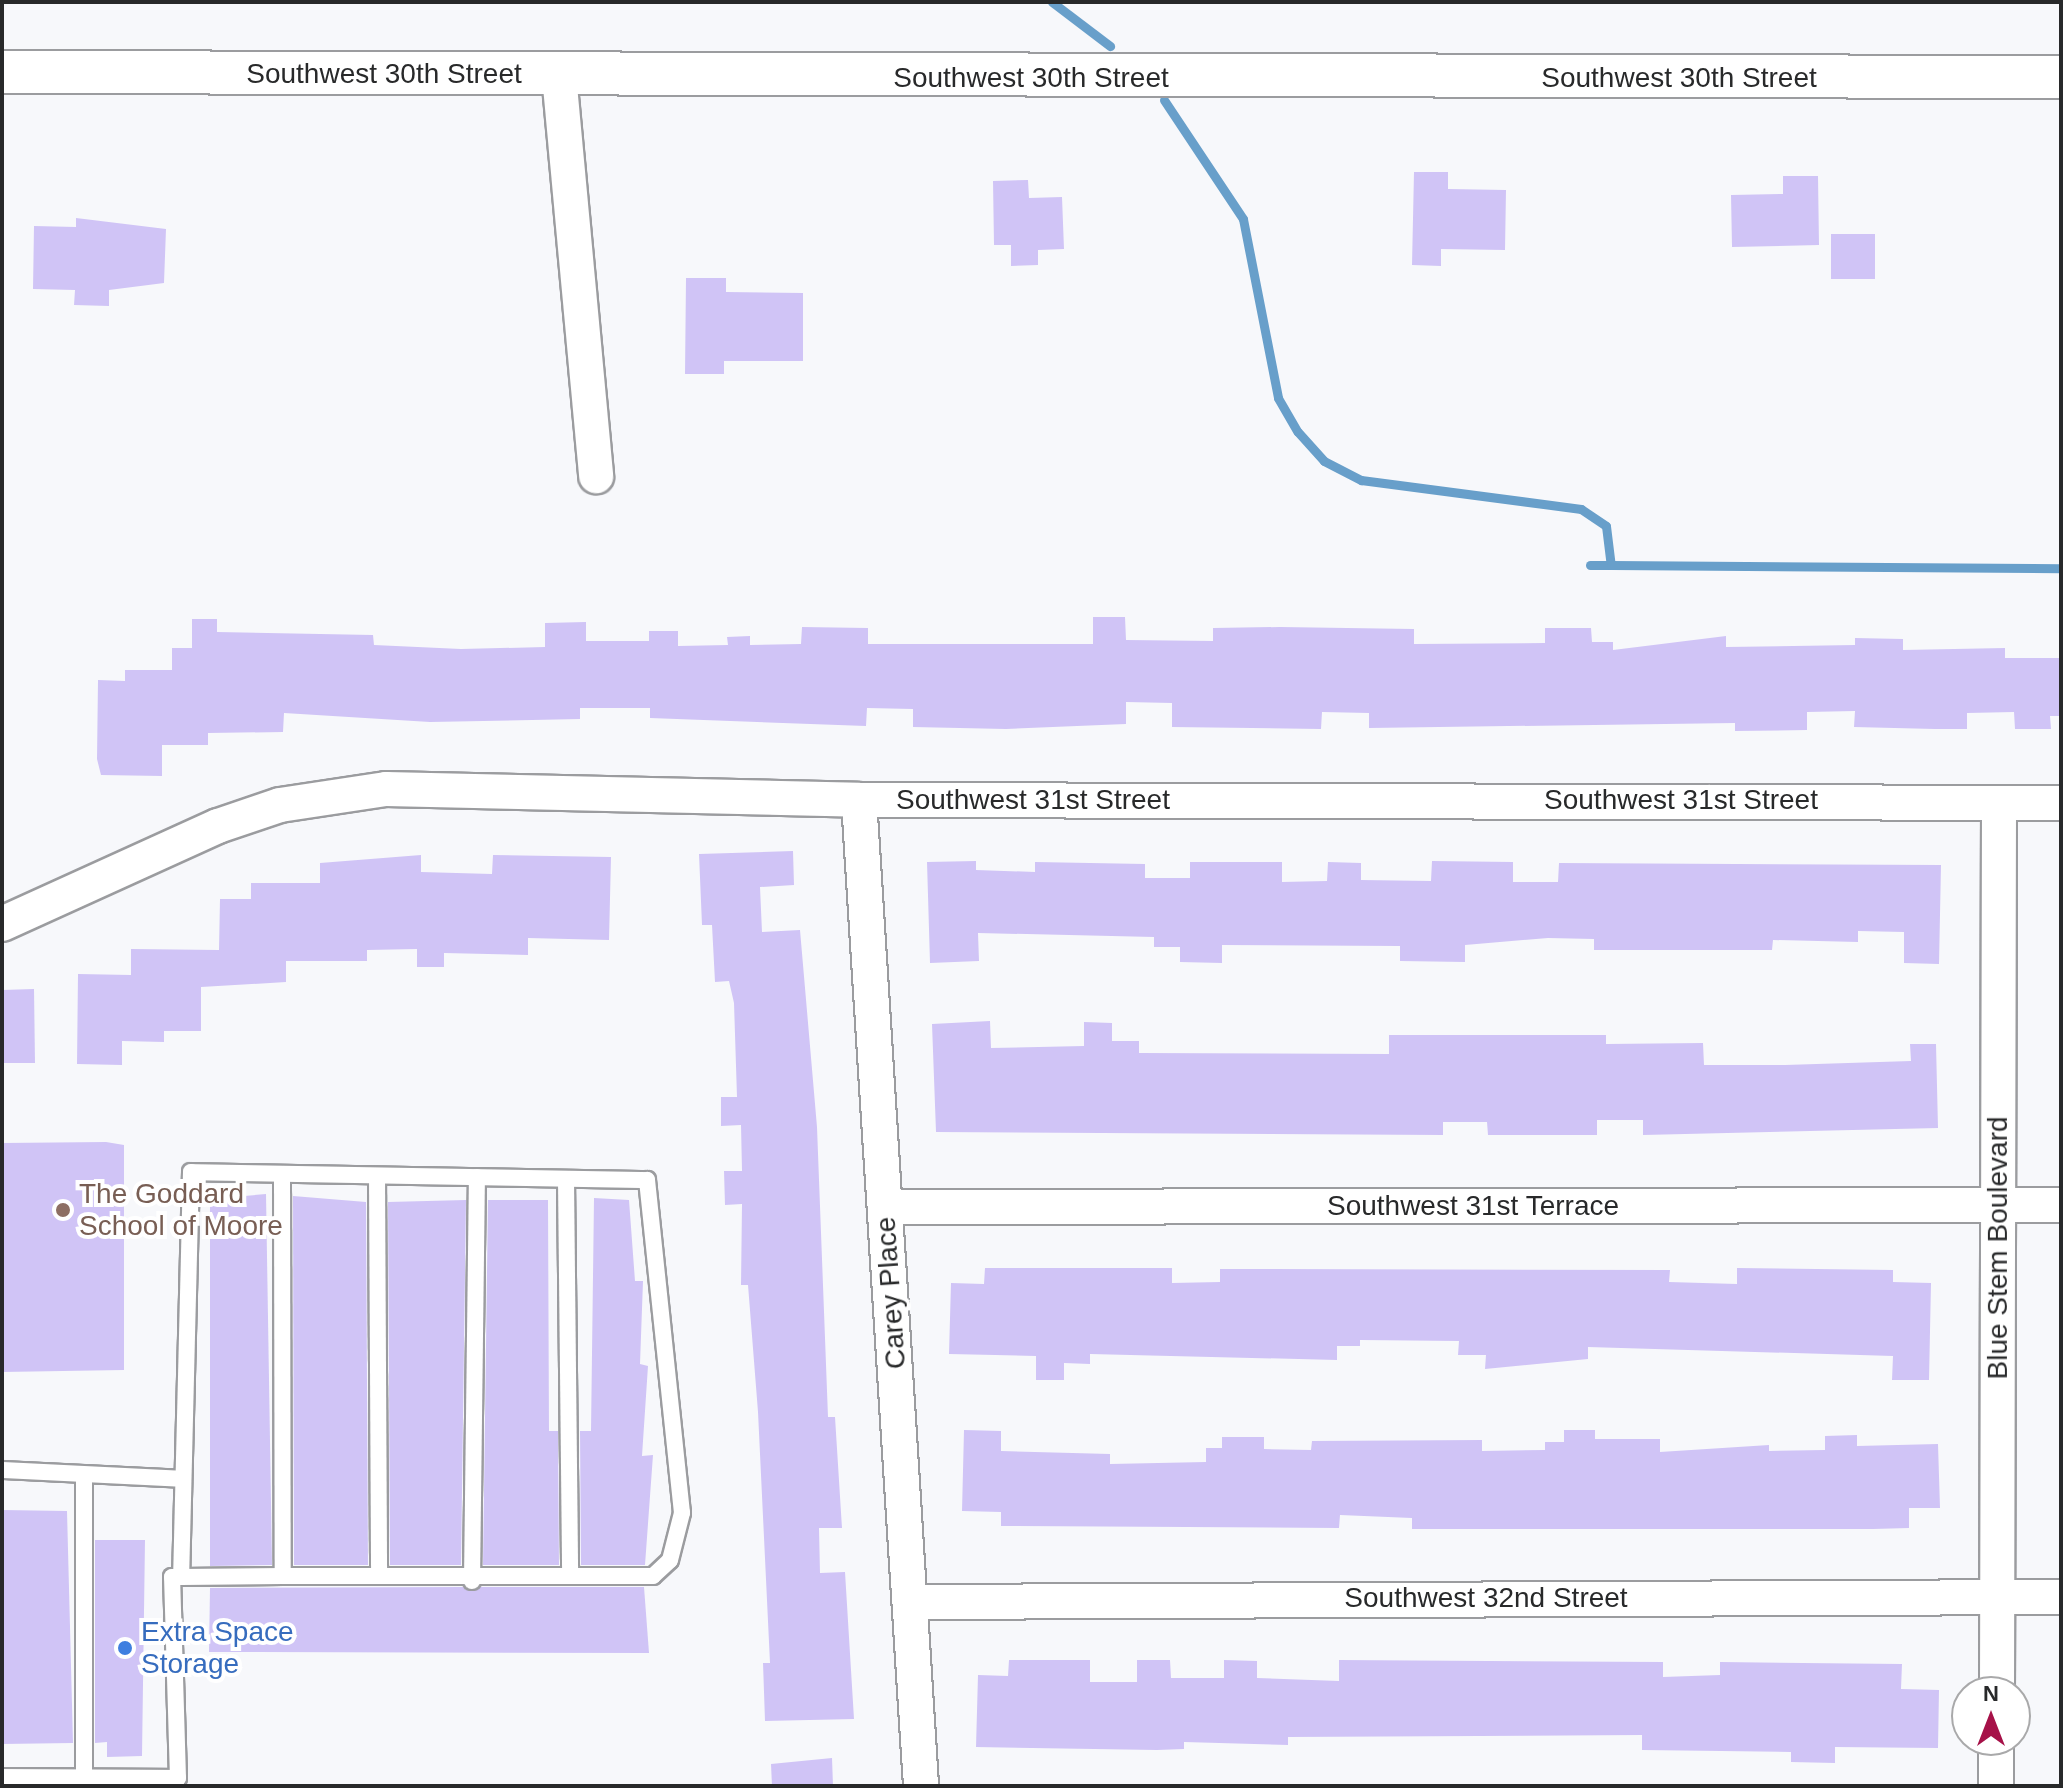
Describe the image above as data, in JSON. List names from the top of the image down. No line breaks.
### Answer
{"streets":{"street":["Southwest 30th Street","Southwest 31st Street","Southwest 31st Terrace","Blue Stem Boulevard","Carey Place","Southwest 32nd Street"]},"crossings":[["Southwest 31st Street","Blue Stem Boulevard"],["Southwest 31st Street","Carey Place"],["Southwest 31st Terrace","Blue Stem Boulevard"],["Southwest 31st Terrace","Carey Place"],["Blue Stem Boulevard","Southwest 32nd Street"],["Carey Place","Southwest 32nd Street"]],"places":["The Goddard School of Moore","Extra Space Storage"],"north":"top"}
